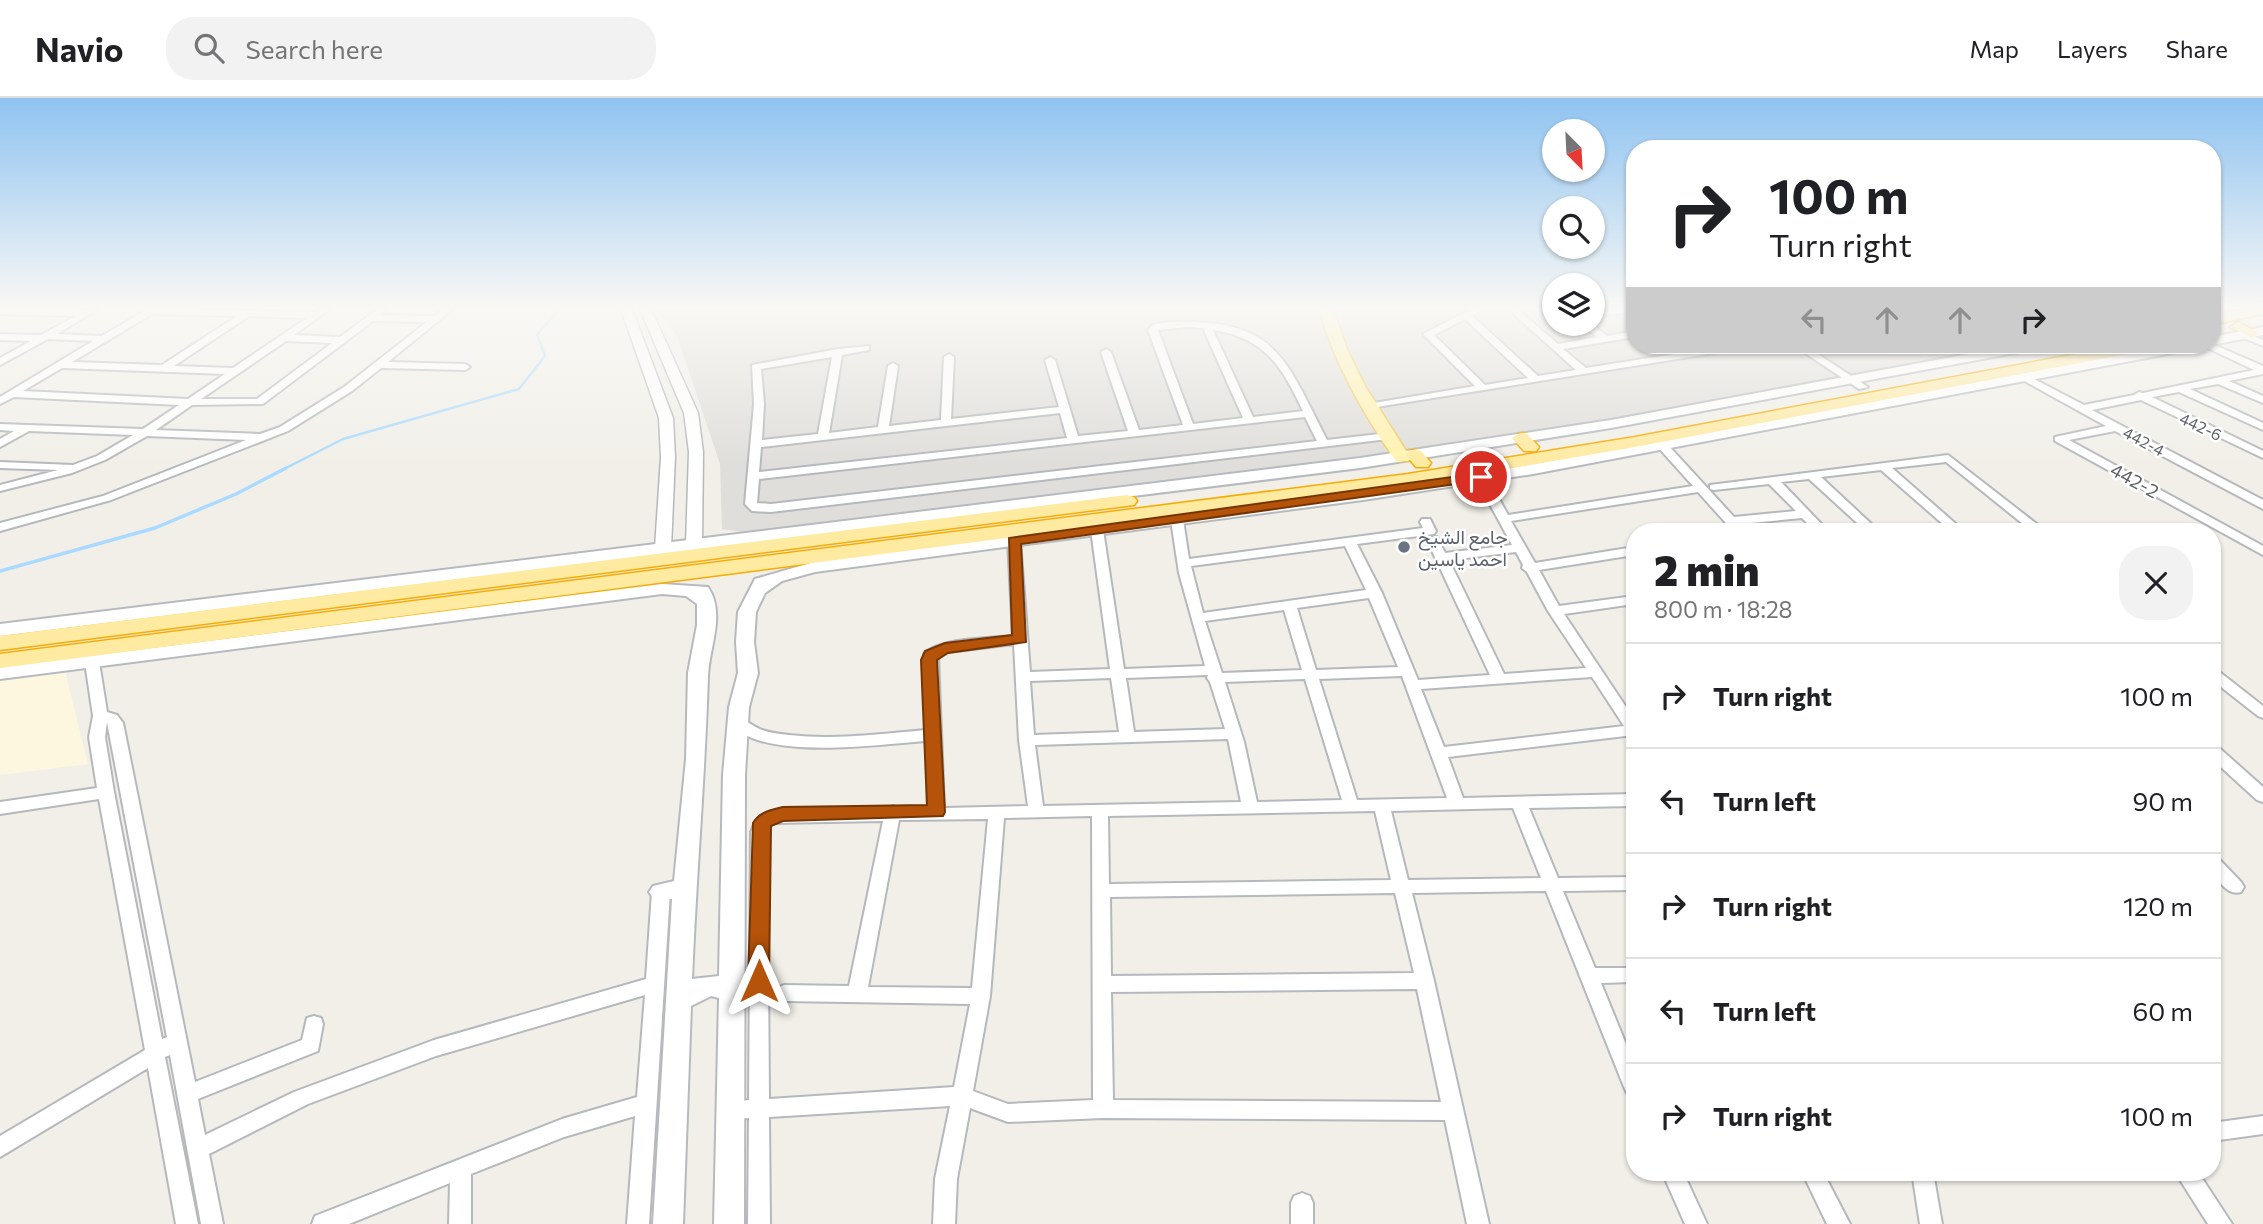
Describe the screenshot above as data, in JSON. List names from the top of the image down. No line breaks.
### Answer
{"streets":{"street":["442-6","442-4","442-2"]},"crossings":[["442-4","442-2"]],"places":["جامع الشيخ احمد ياسين"],"north":"bottom right","page":{"header":"Navio","search":"Search here","nav":["Map","Layers","Share"],"turn":["100 m","Turn right"],"heading":["2 min","800 m · 18:28"],"list":[{"name":"Turn right","value":"100 m"},{"name":"Turn left","value":"90 m"},{"name":"Turn right","value":"120 m"},{"name":"Turn left","value":"60 m"},{"name":"Turn right","value":"100 m"}]}}
